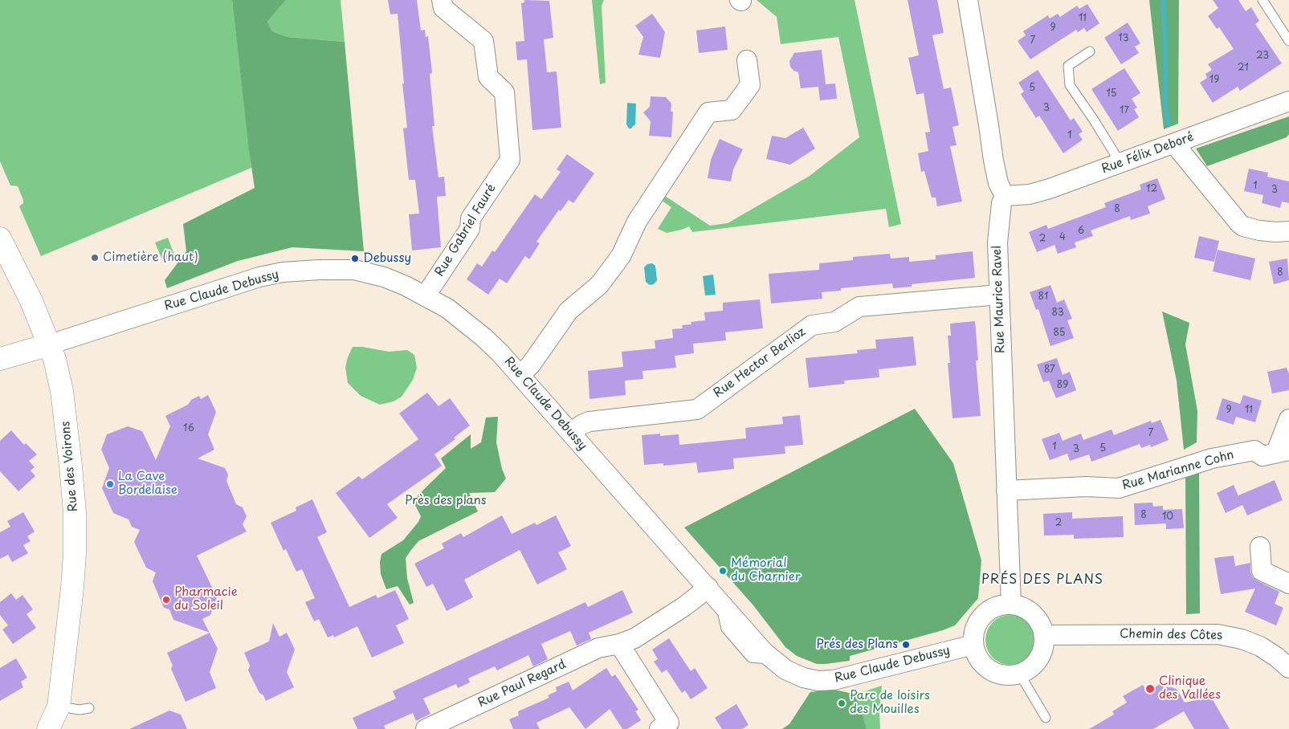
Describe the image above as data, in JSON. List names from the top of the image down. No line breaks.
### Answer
{"streets":{"street":["Rue Félix Deboré","Rue Gabriel Fauré","Rue Claude Debussy","Rue Maurice Ravel","Rue Hector Berlioz","Rue des Voirons","Rue Marianne Cohn","Chemin des Côtes","Rue Paul Regard"]},"crossings":[["Rue Félix Deboré","Rue Maurice Ravel"],["Rue Gabriel Fauré","Rue Claude Debussy"],["Rue Claude Debussy","Rue Maurice Ravel"],["Rue Claude Debussy","Rue Hector Berlioz"],["Rue Claude Debussy","Rue des Voirons"],["Rue Claude Debussy","Chemin des Côtes"],["Rue Claude Debussy","Rue Paul Regard"],["Rue Maurice Ravel","Rue Hector Berlioz"],["Rue Maurice Ravel","Rue Marianne Cohn"],["Rue Maurice Ravel","Chemin des Côtes"]],"districts":["PRÉS DES PLANS"],"parks":["Près des plans"],"places":["Cimetière (haut)","Debussy","La Cave Bordelaise","Mémorial du Charnier","Pharmacie du Soleil","Prés des Plans","Clinique des Vallées","Parc de loisirs des Mouilles"],"house_numbers":["11","9","13","7","23","21","19","5","15","3","17","1","1","12","3","8","6","4","2","8","81","83","85","87","89","9","11","16","7","1","5","3","8","10","2"]}
